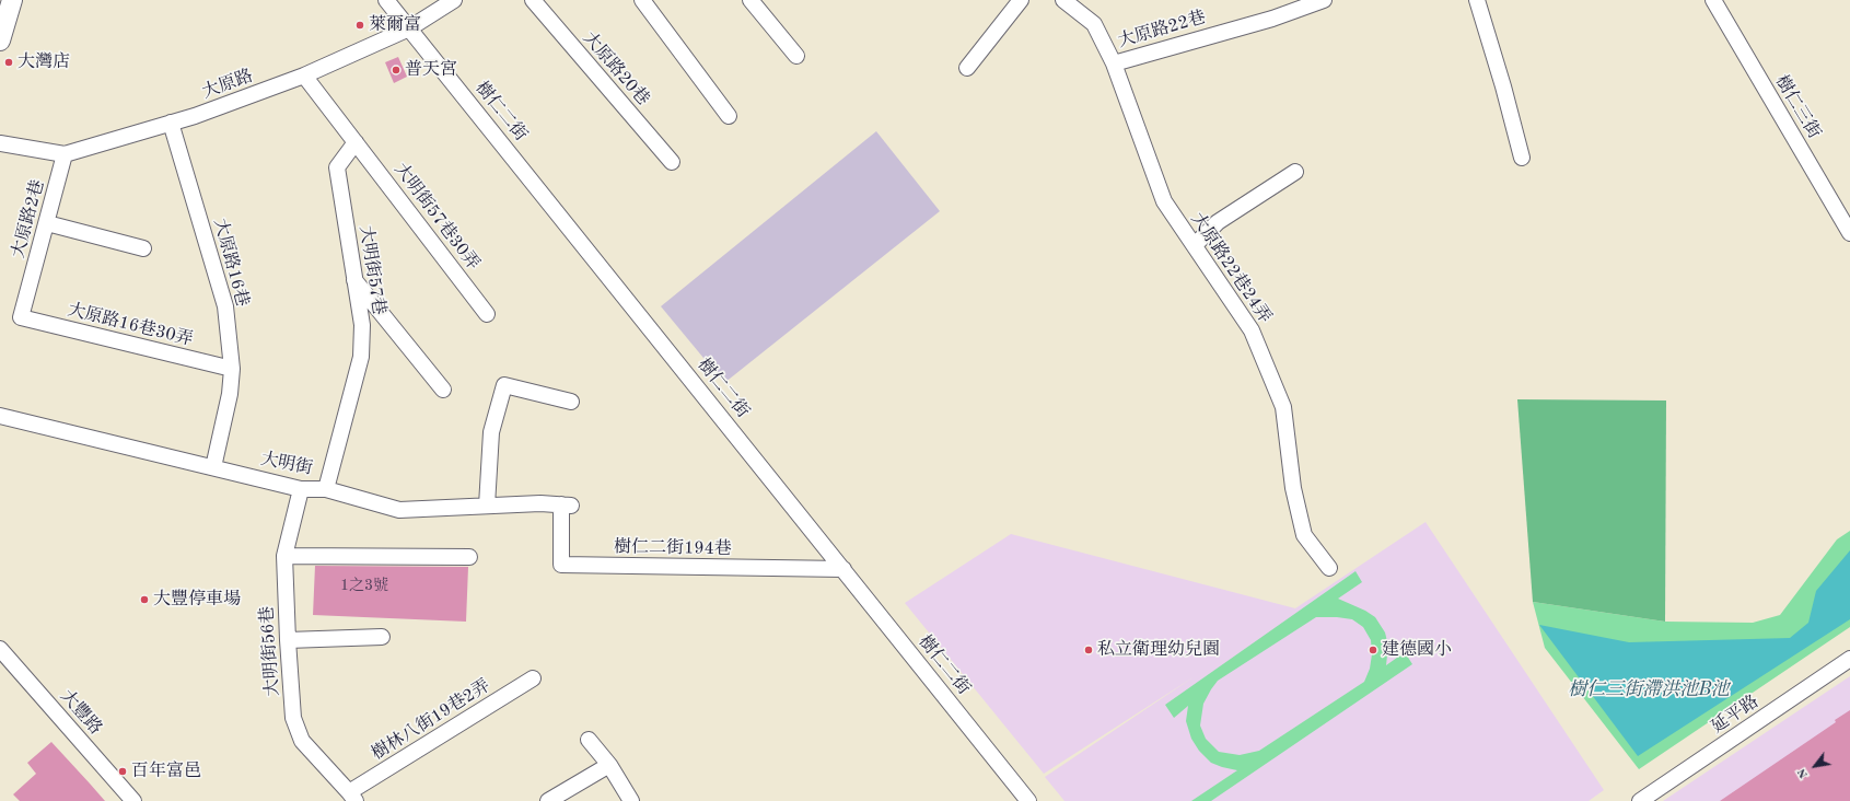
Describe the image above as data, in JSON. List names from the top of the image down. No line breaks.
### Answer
{"streets":{"street":["大原路22巷","大原路20巷","大原路","樹仁三街","樹仁二街","大明街57巷30弄","大原路2巷","大原路16巷","大原路22巷24弄","大明街57巷","大原路16巷30弄","大明街","樹仁二街194巷","大明街56巷","大豐路","延平路","樹林八街19巷2弄"]},"crossings":[["大原路22巷","大原路22巷24弄"],["大原路","樹仁二街"],["大原路","大原路2巷"],["大原路","大原路16巷"],["樹仁二街","樹仁二街194巷"],["大明街57巷30弄","大明街57巷"],["大原路2巷","大原路16巷30弄"],["大原路16巷","大原路16巷30弄"],["大原路16巷","大明街"],["大明街57巷","大明街"],["大明街","樹仁二街194巷"],["大明街","大明街56巷"],["大明街56巷","樹林八街19巷2弄"]],"water":["樹仁三街滯洪池B池"],"places":["萊爾富","大灣店","普天宮","大豐停車場","私立衛理幼兒園","建德國小","百年富邑"],"house_numbers":["1之3號"],"north":"bottom left"}
